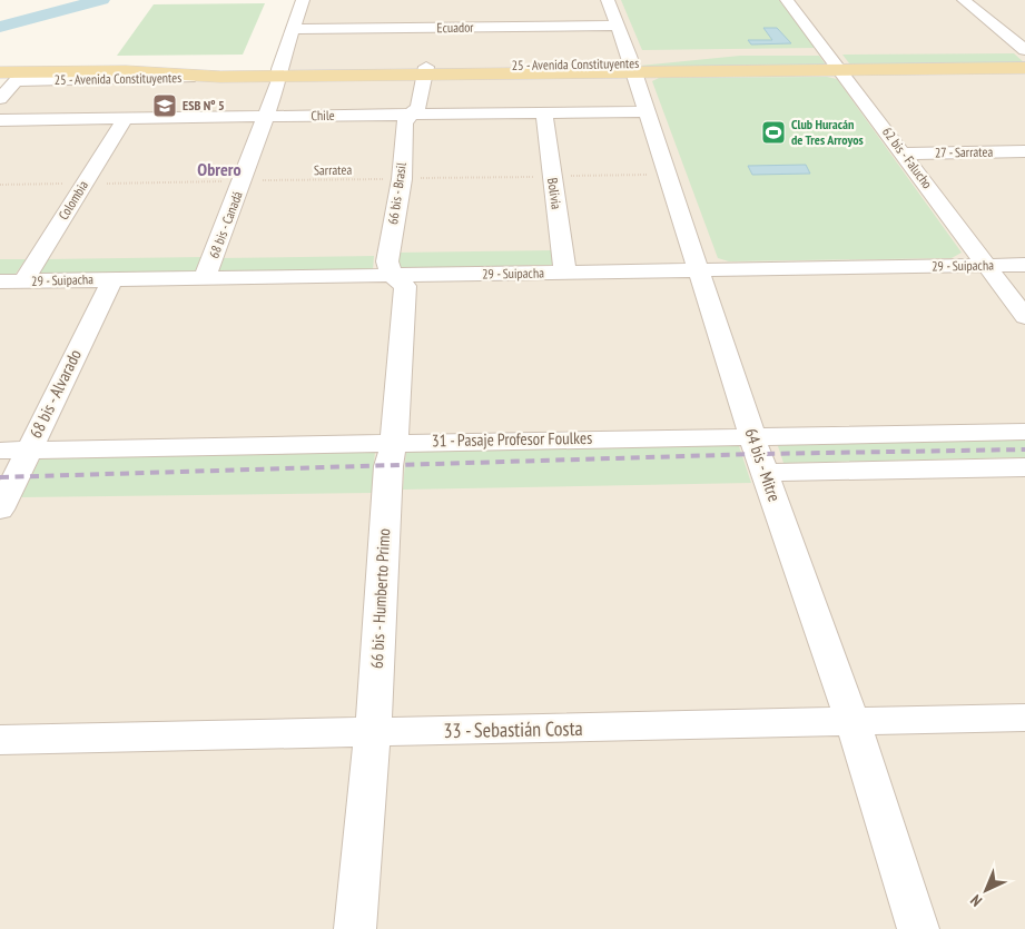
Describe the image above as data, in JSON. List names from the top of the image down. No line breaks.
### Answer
{"streets":{"main road":["25 - Avenida Constituyentes"],"street":["Ecuador","Chile","27 - Sarratea","62 bis - Falucho","66 bis - Brasil","Bolivia","Colombia","68 bis - Canadá","29 - Suipacha","68 bis - Alvarado","31 - Pasaje Profesor Foulkes","64 bis - Mitre","66 bis - Humberto Primo","33 - Sebastián Costa"],"path":["Sarratea"]},"crossings":[["Ecuador","64 bis - Mitre"],["25 - Avenida Constituyentes","62 bis - Falucho"],["25 - Avenida Constituyentes","68 bis - Canadá"],["25 - Avenida Constituyentes","64 bis - Mitre"],["Chile","66 bis - Brasil"],["Chile","Bolivia"],["Chile","Colombia"],["Chile","68 bis - Canadá"],["Chile","64 bis - Mitre"],["27 - Sarratea","62 bis - Falucho"],["62 bis - Falucho","29 - Suipacha"],["Sarratea","66 bis - Brasil"],["Sarratea","Bolivia"],["Sarratea","Colombia"],["Sarratea","68 bis - Canadá"],["Sarratea","64 bis - Mitre"],["66 bis - Brasil","29 - Suipacha"],["66 bis - Brasil","66 bis - Humberto Primo"],["Bolivia","29 - Suipacha"],["Colombia","29 - Suipacha"],["68 bis - Canadá","29 - Suipacha"],["29 - Suipacha","68 bis - Alvarado"],["29 - Suipacha","64 bis - Mitre"],["29 - Suipacha","66 bis - Humberto Primo"],["68 bis - Alvarado","31 - Pasaje Profesor Foulkes"],["31 - Pasaje Profesor Foulkes","64 bis - Mitre"],["31 - Pasaje Profesor Foulkes","66 bis - Humberto Primo"],["64 bis - Mitre","33 - Sebastián Costa"],["66 bis - Humberto Primo","33 - Sebastián Costa"]],"districts":["Obrero"],"places":{"school or university":["ESB Nº 5"],"sports":["Club Huracán de Tres Arroyos"]},"north":"bottom left"}
